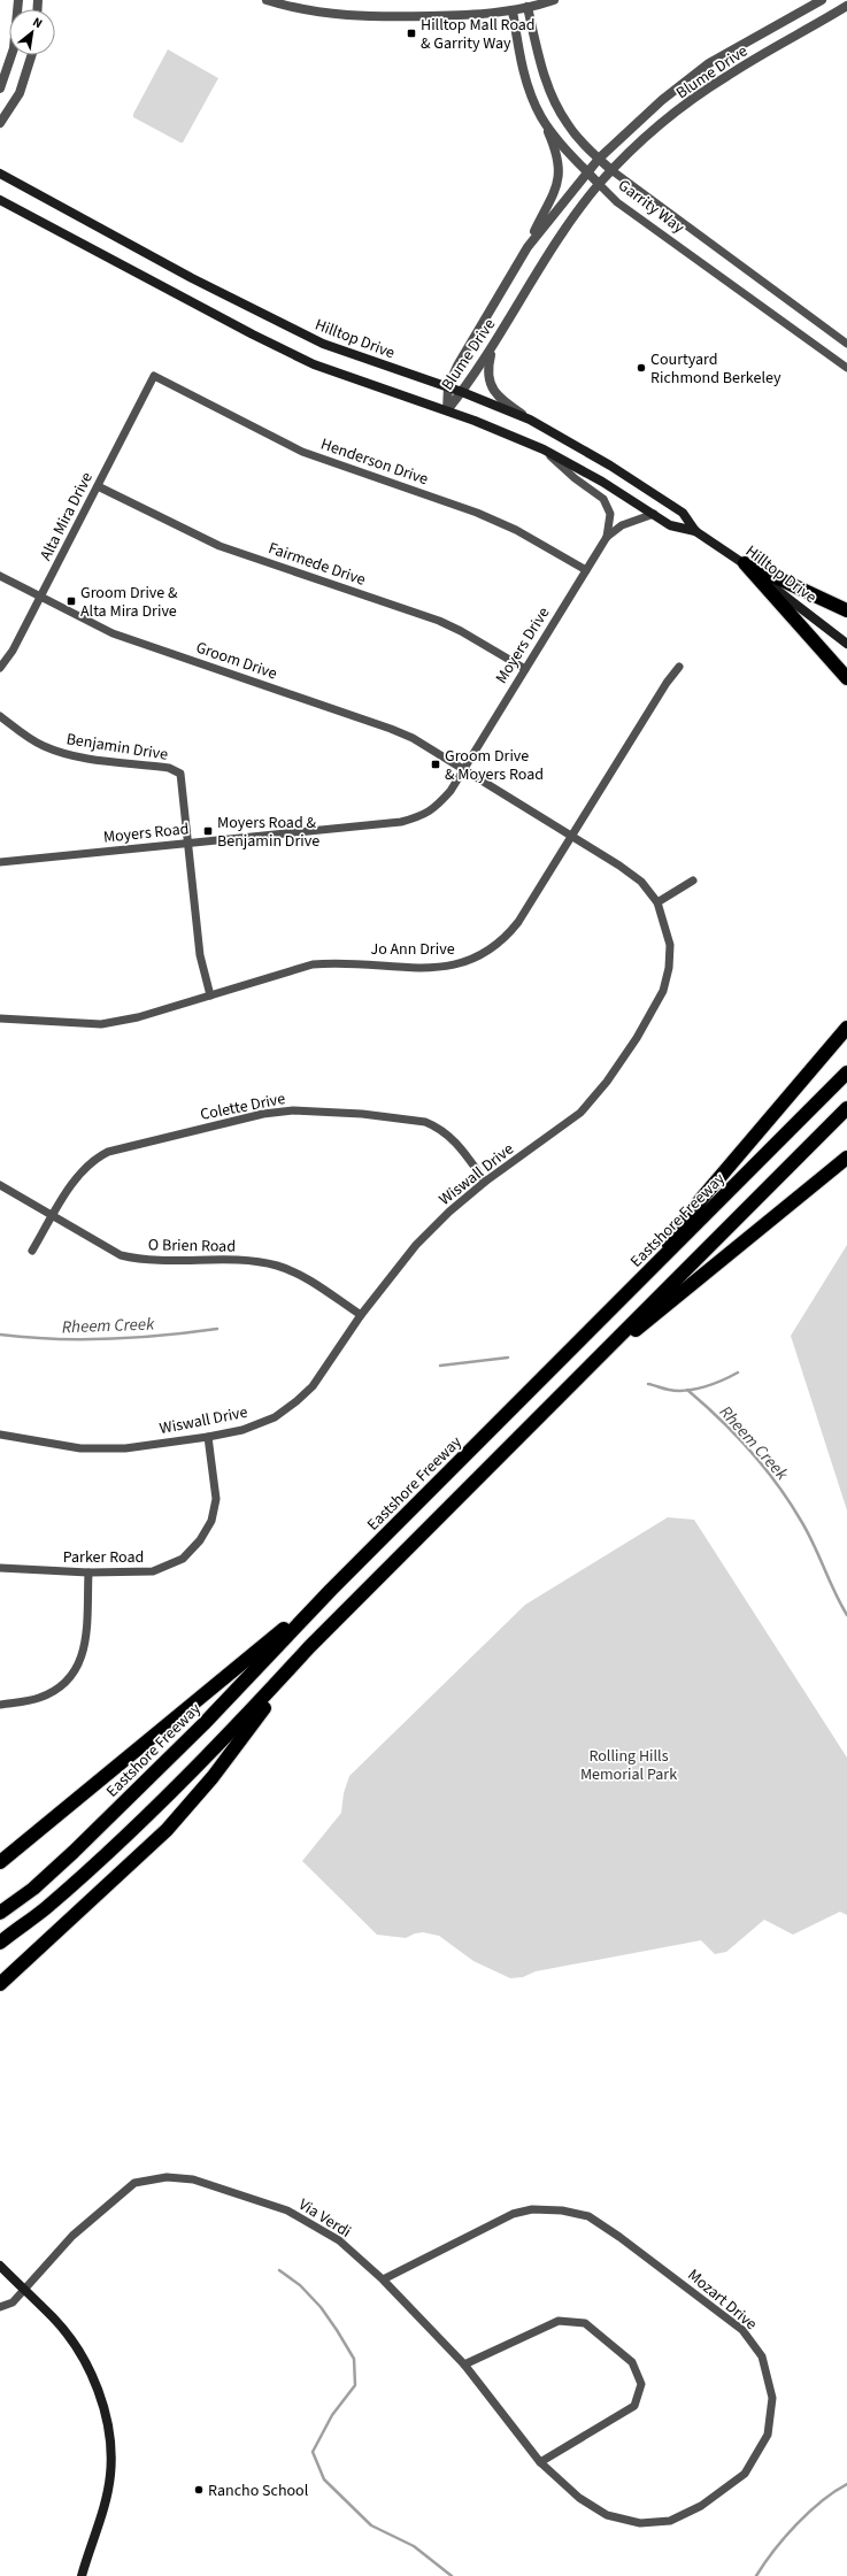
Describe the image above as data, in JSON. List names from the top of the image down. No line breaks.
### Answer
{"streets":{"highway":["Eastshore Freeway"],"main road":["Hilltop Drive"],"street":["Blume Drive","Garrity Way","Henderson Drive","Alta Mira Drive","Fairmede Drive","Moyers Drive","Groom Drive","Benjamin Drive","Moyers Road","Jo Ann Drive","Colette Drive","Wiswall Drive","O Brien Road","Parker Road","Via Verdi","Mozart Drive"]},"crossings":[["Blume Drive","Garrity Way"],["Blume Drive","Hilltop Drive"],["Henderson Drive","Alta Mira Drive"],["Henderson Drive","Moyers Drive"],["Alta Mira Drive","Fairmede Drive"],["Alta Mira Drive","Groom Drive"],["Fairmede Drive","Moyers Drive"],["Moyers Drive","Groom Drive"],["Moyers Drive","Moyers Road"],["Moyers Drive","Wiswall Drive"],["Groom Drive","Moyers Road"],["Groom Drive","Wiswall Drive"],["Benjamin Drive","Moyers Road"],["Benjamin Drive","Jo Ann Drive"],["Moyers Road","Wiswall Drive"],["Jo Ann Drive","Wiswall Drive"],["Colette Drive","Wiswall Drive"],["Colette Drive","O Brien Road"],["Wiswall Drive","O Brien Road"],["Wiswall Drive","Parker Road"],["Via Verdi","Mozart Drive"]],"water":["Rheem Creek"],"parks":["Rolling Hills Memorial Park"],"places":{"transit":["Hilltop Mall Road & Garrity Way","Groom Drive & Alta Mira Drive","Groom Drive & Moyers Road","Moyers Road & Benjamin Drive"],"other":["Courtyard Richmond Berkeley","Rancho School"]},"north":"top right"}
